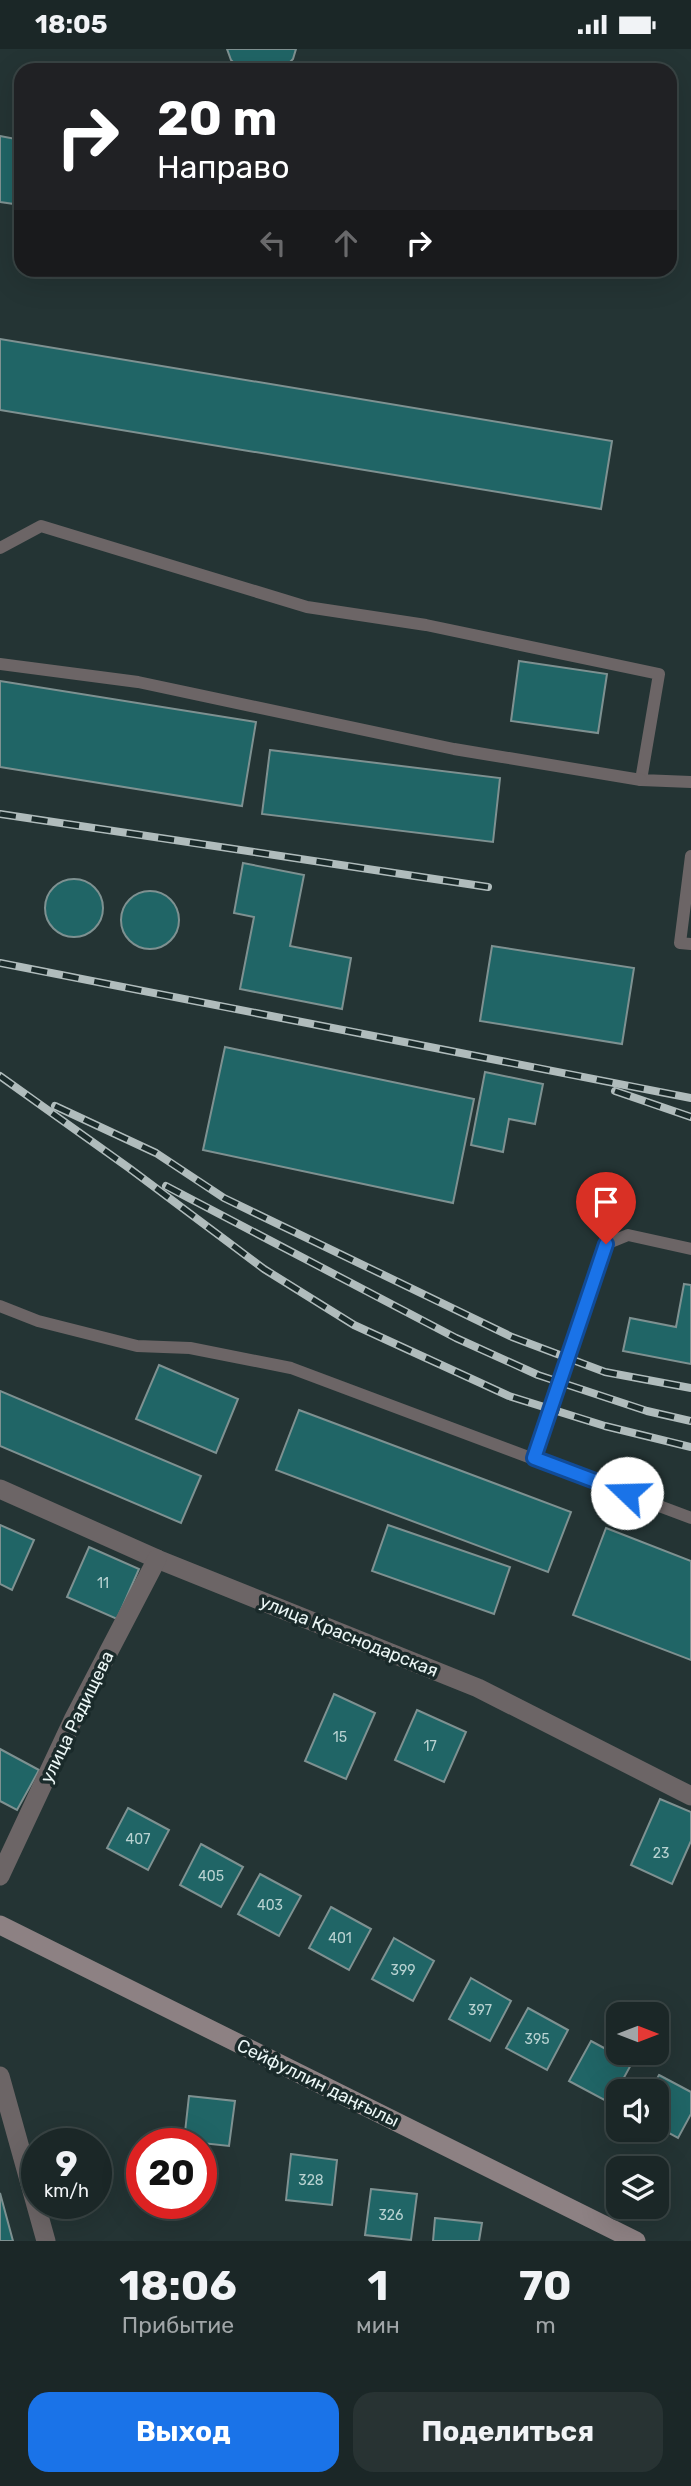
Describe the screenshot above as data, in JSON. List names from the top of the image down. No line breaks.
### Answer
{"streets":{"main road":["Сейфуллин даңғылы"],"street":["улица Краснодарская","улица Радищева"]},"crossings":[["улица Краснодарская","улица Радищева"]],"house_numbers":["11","15","17","407","23","405","403","401","399","397","395","328","326"],"north":"right","page":{"status":"18:05","turn":["20 m","Направо"],"speed":"9 km/h","limit":"20","eta":["18:06","Прибытие","1","мин","70","m"],"buttons":["Выход","Поделиться"]}}
